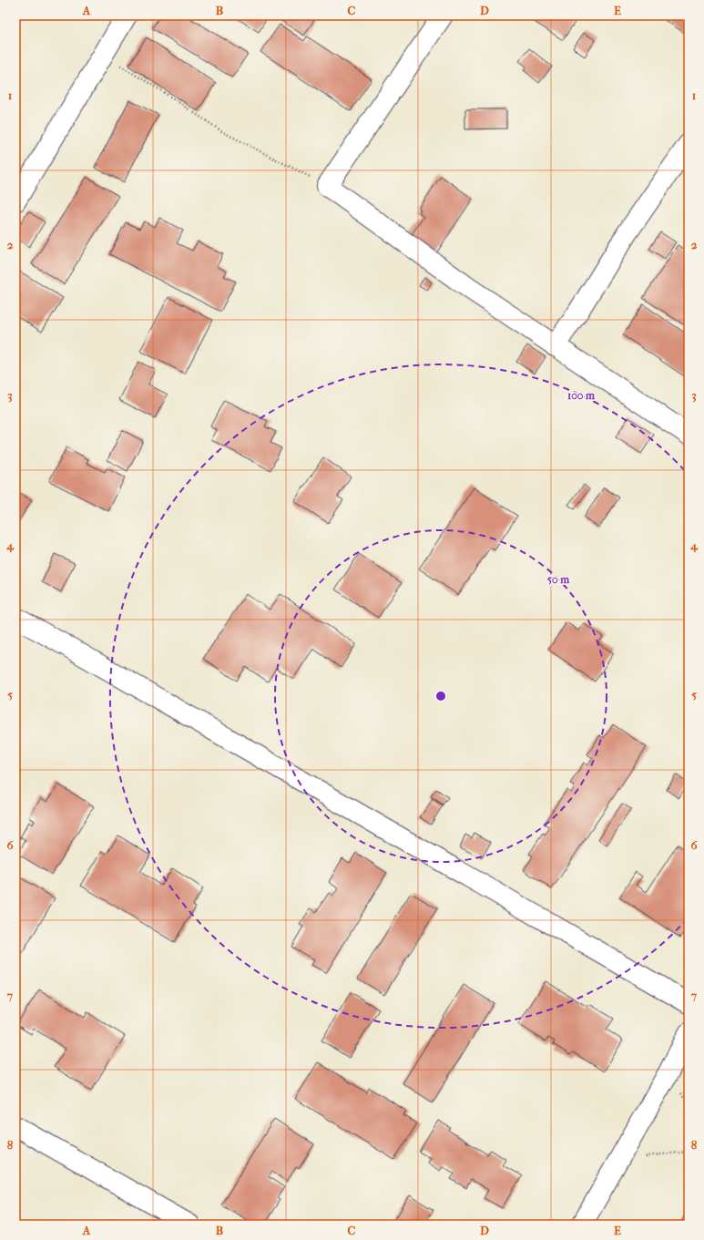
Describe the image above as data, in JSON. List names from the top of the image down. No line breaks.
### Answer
{"grid":{"columns":["A","B","C","D","E"],"rows":["1","2","3","4","5","6","7","8"]},"rings":["100 m","50 m"]}
